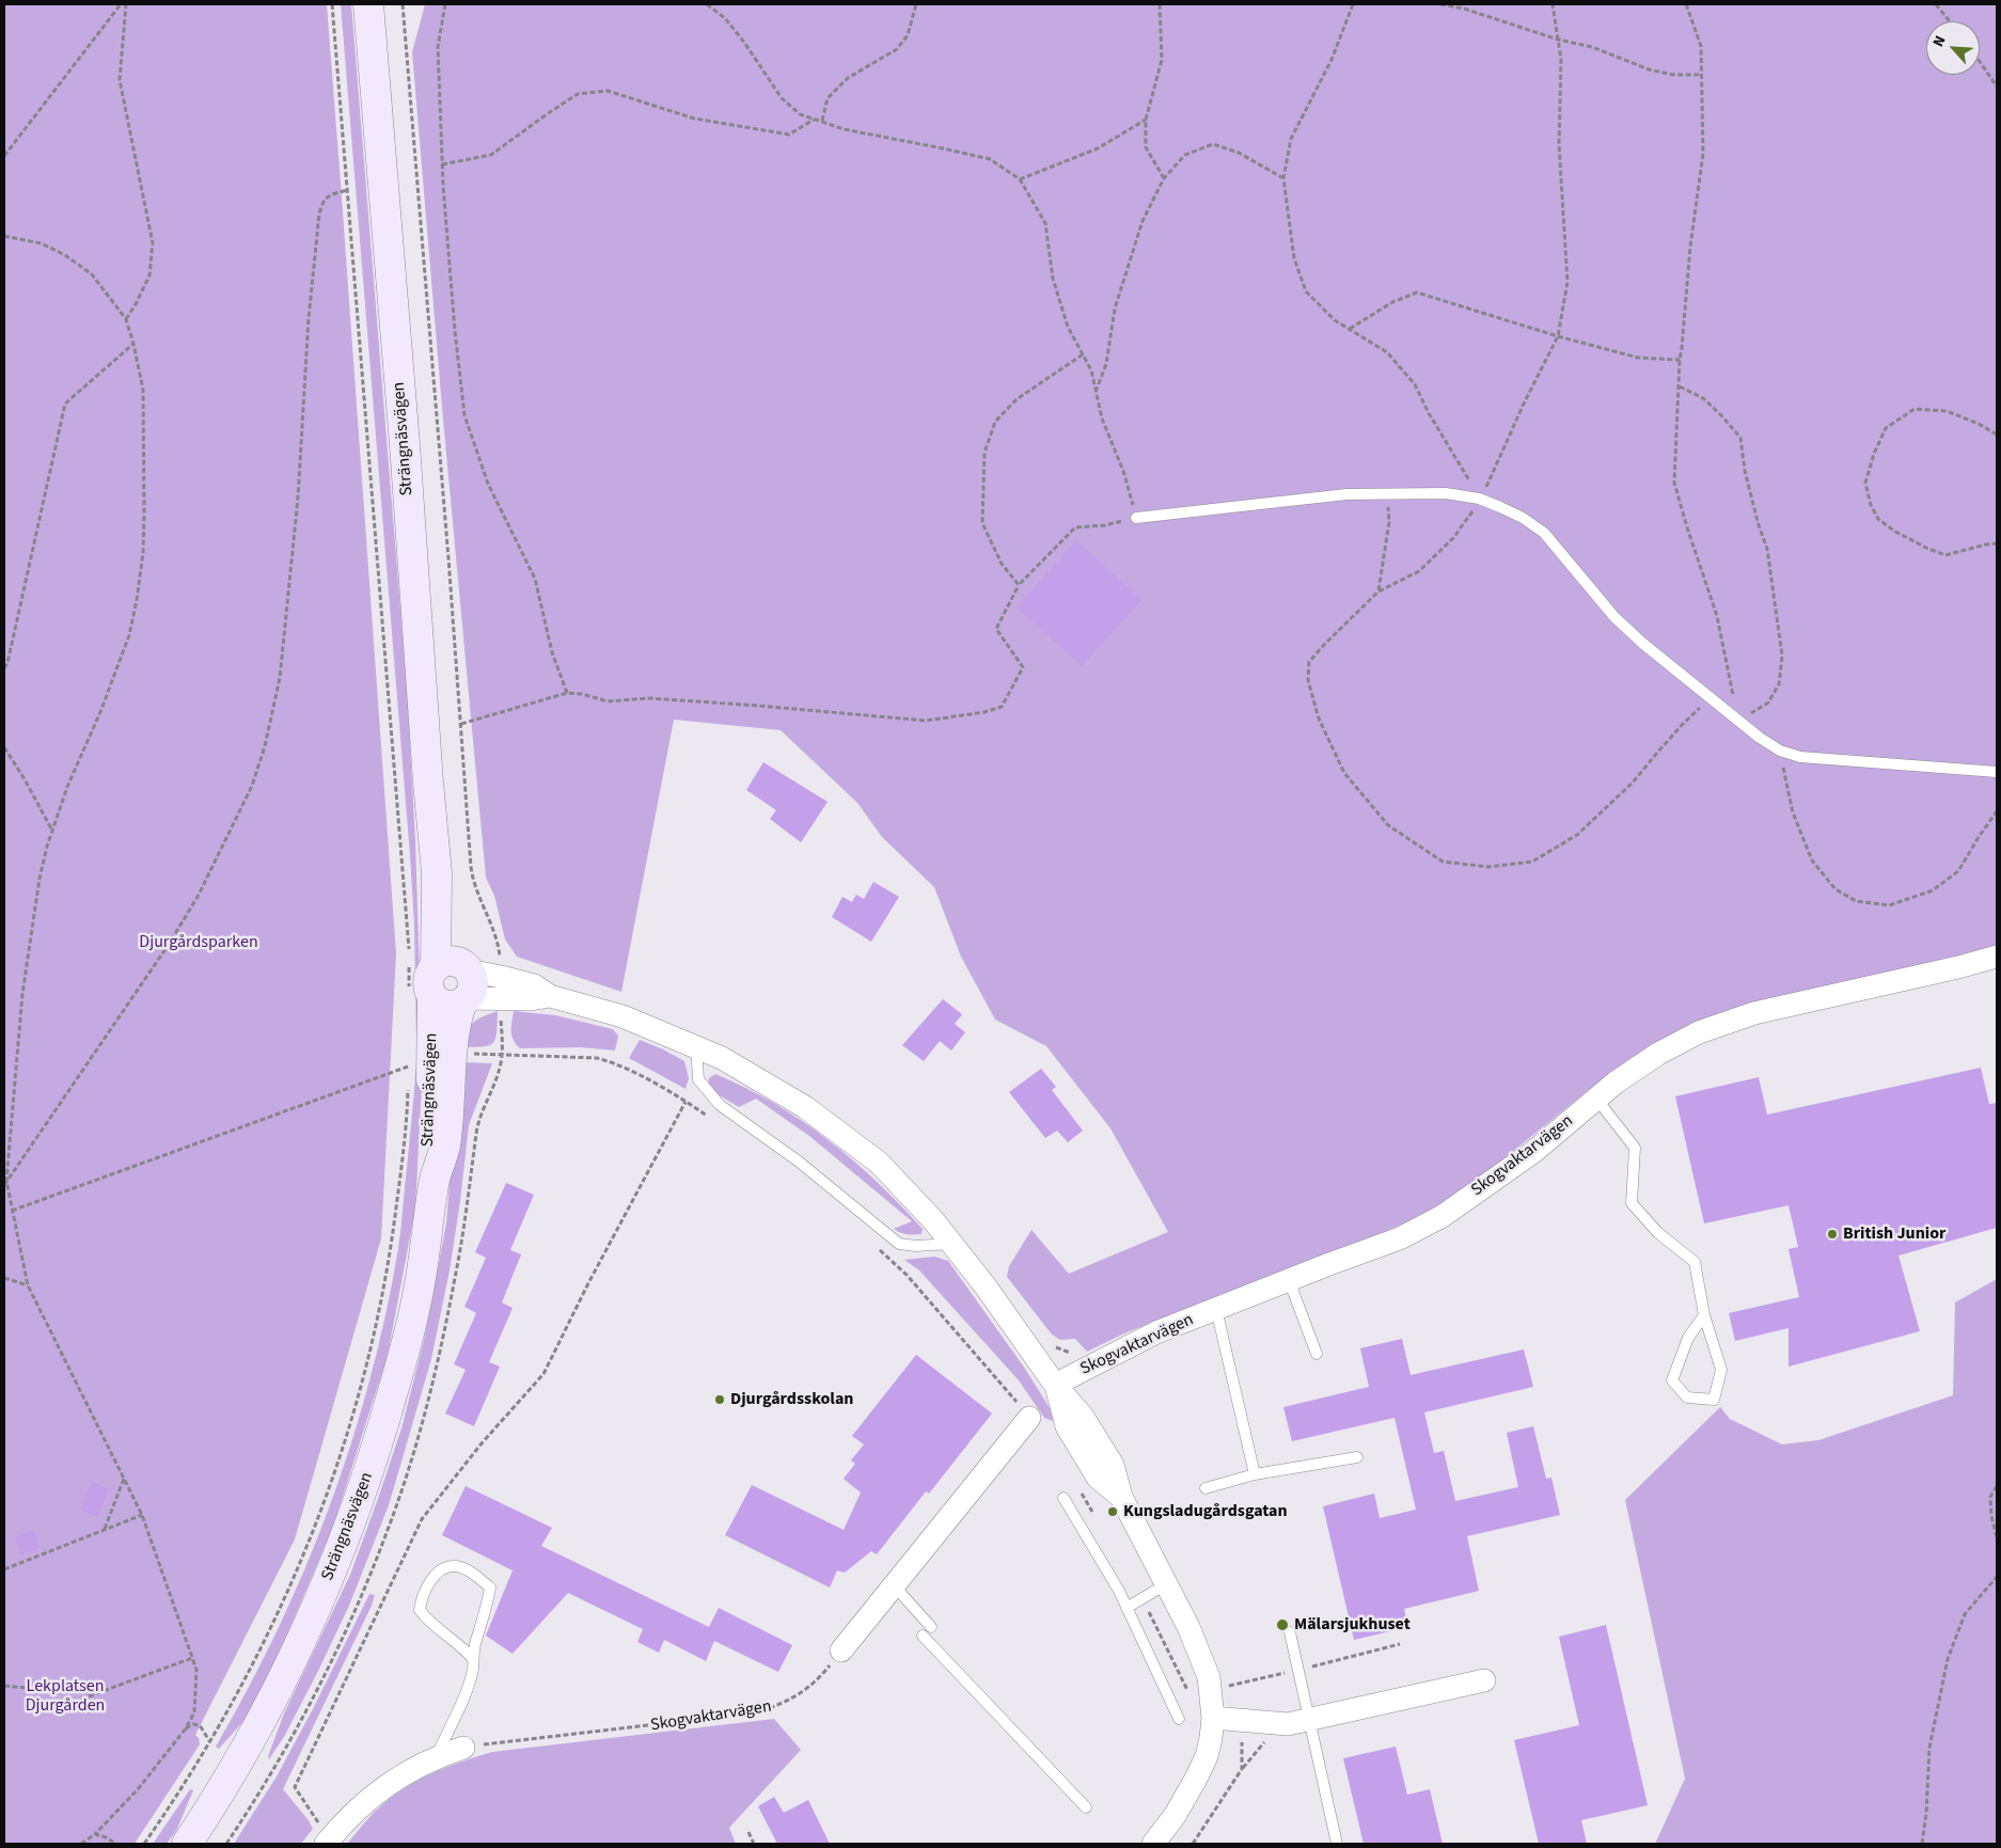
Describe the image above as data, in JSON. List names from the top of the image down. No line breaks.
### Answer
{"streets":{"main road":["Strängnäsvägen"],"street":["Skogvaktarvägen"]},"parks":["Djurgårdsparken","Lekplatsen Djurgården"],"places":["British Junior","Djurgårdsskolan","Kungsladugårdsgatan","Mälarsjukhuset"],"north":"top left"}
